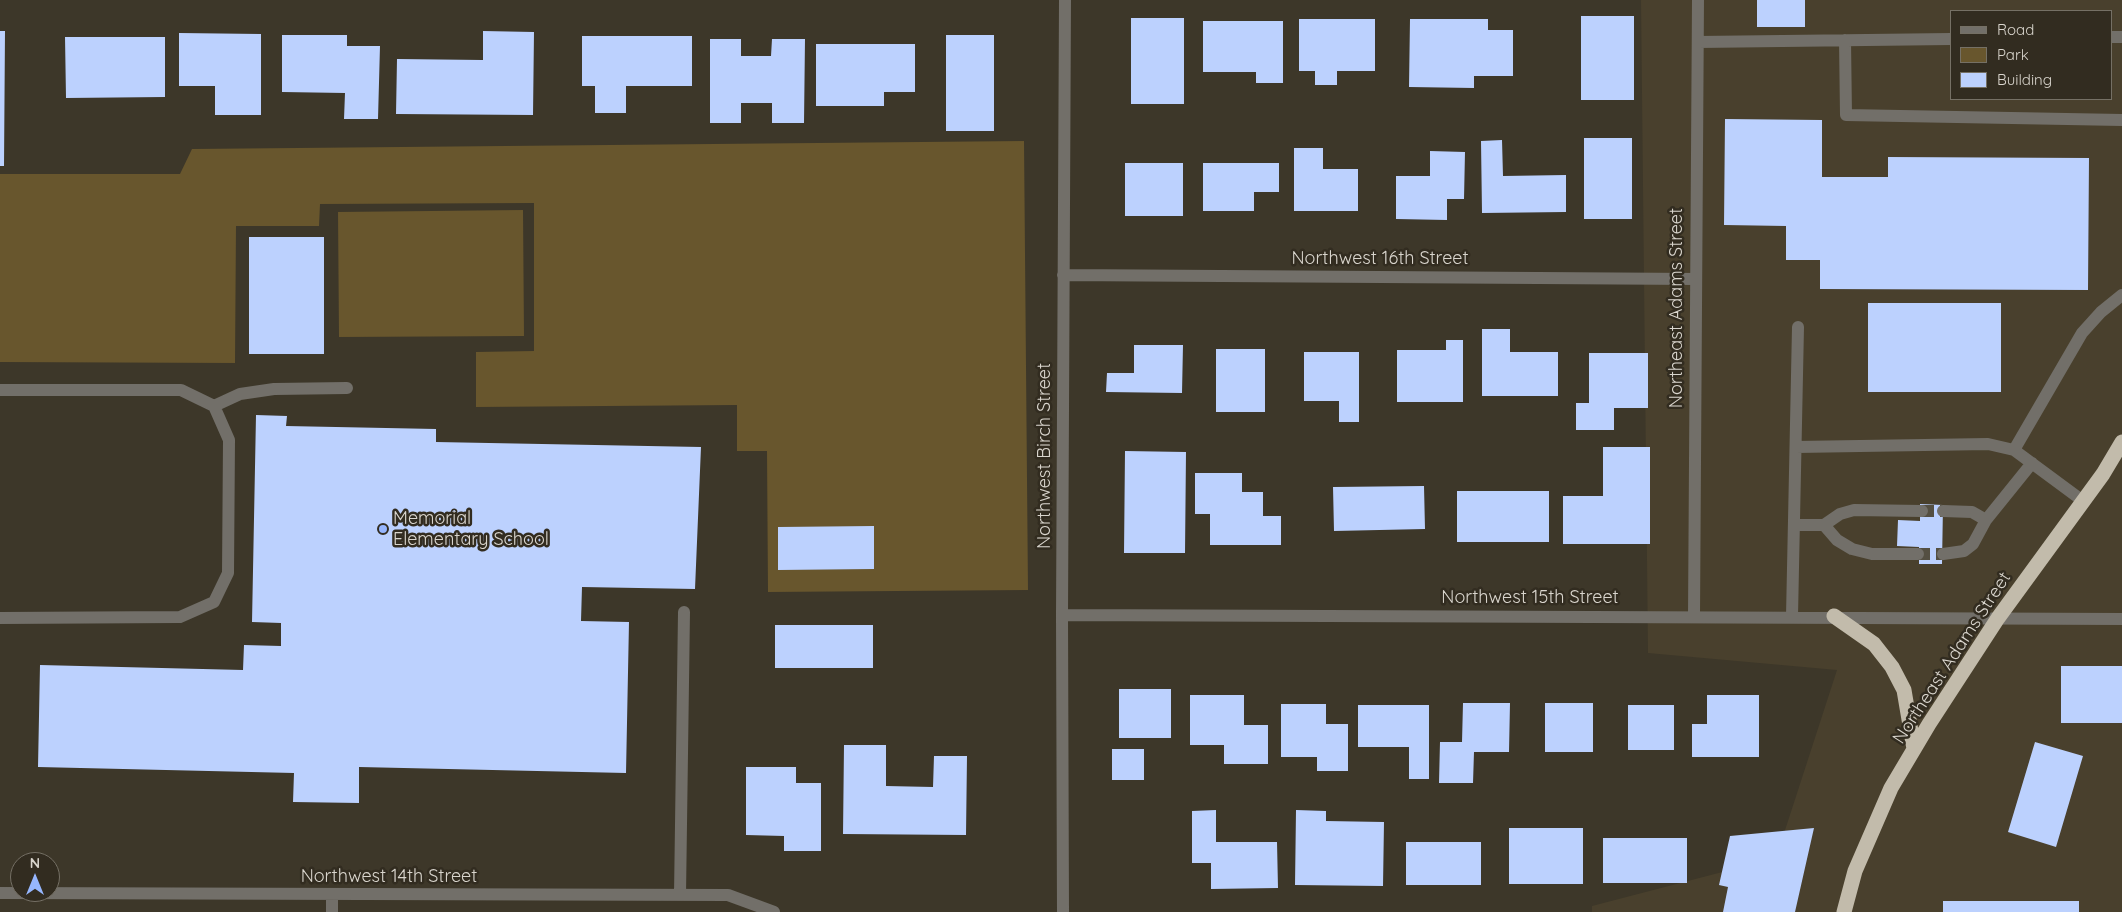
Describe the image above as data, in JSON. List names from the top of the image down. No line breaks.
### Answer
{"streets":{"highway":["Northeast Adams Street"],"street":["Northwest 16th Street","Northwest Birch Street","Northwest 15th Street","Northwest 14th Street"]},"crossings":[["Northwest 16th Street","Northeast Adams Street"],["Northwest 16th Street","Northwest Birch Street"],["Northeast Adams Street","Northwest 15th Street"],["Northwest Birch Street","Northwest 15th Street"]],"places":["Memorial Elementary School"],"legend":["Road","Park","Building"],"north":"top"}
